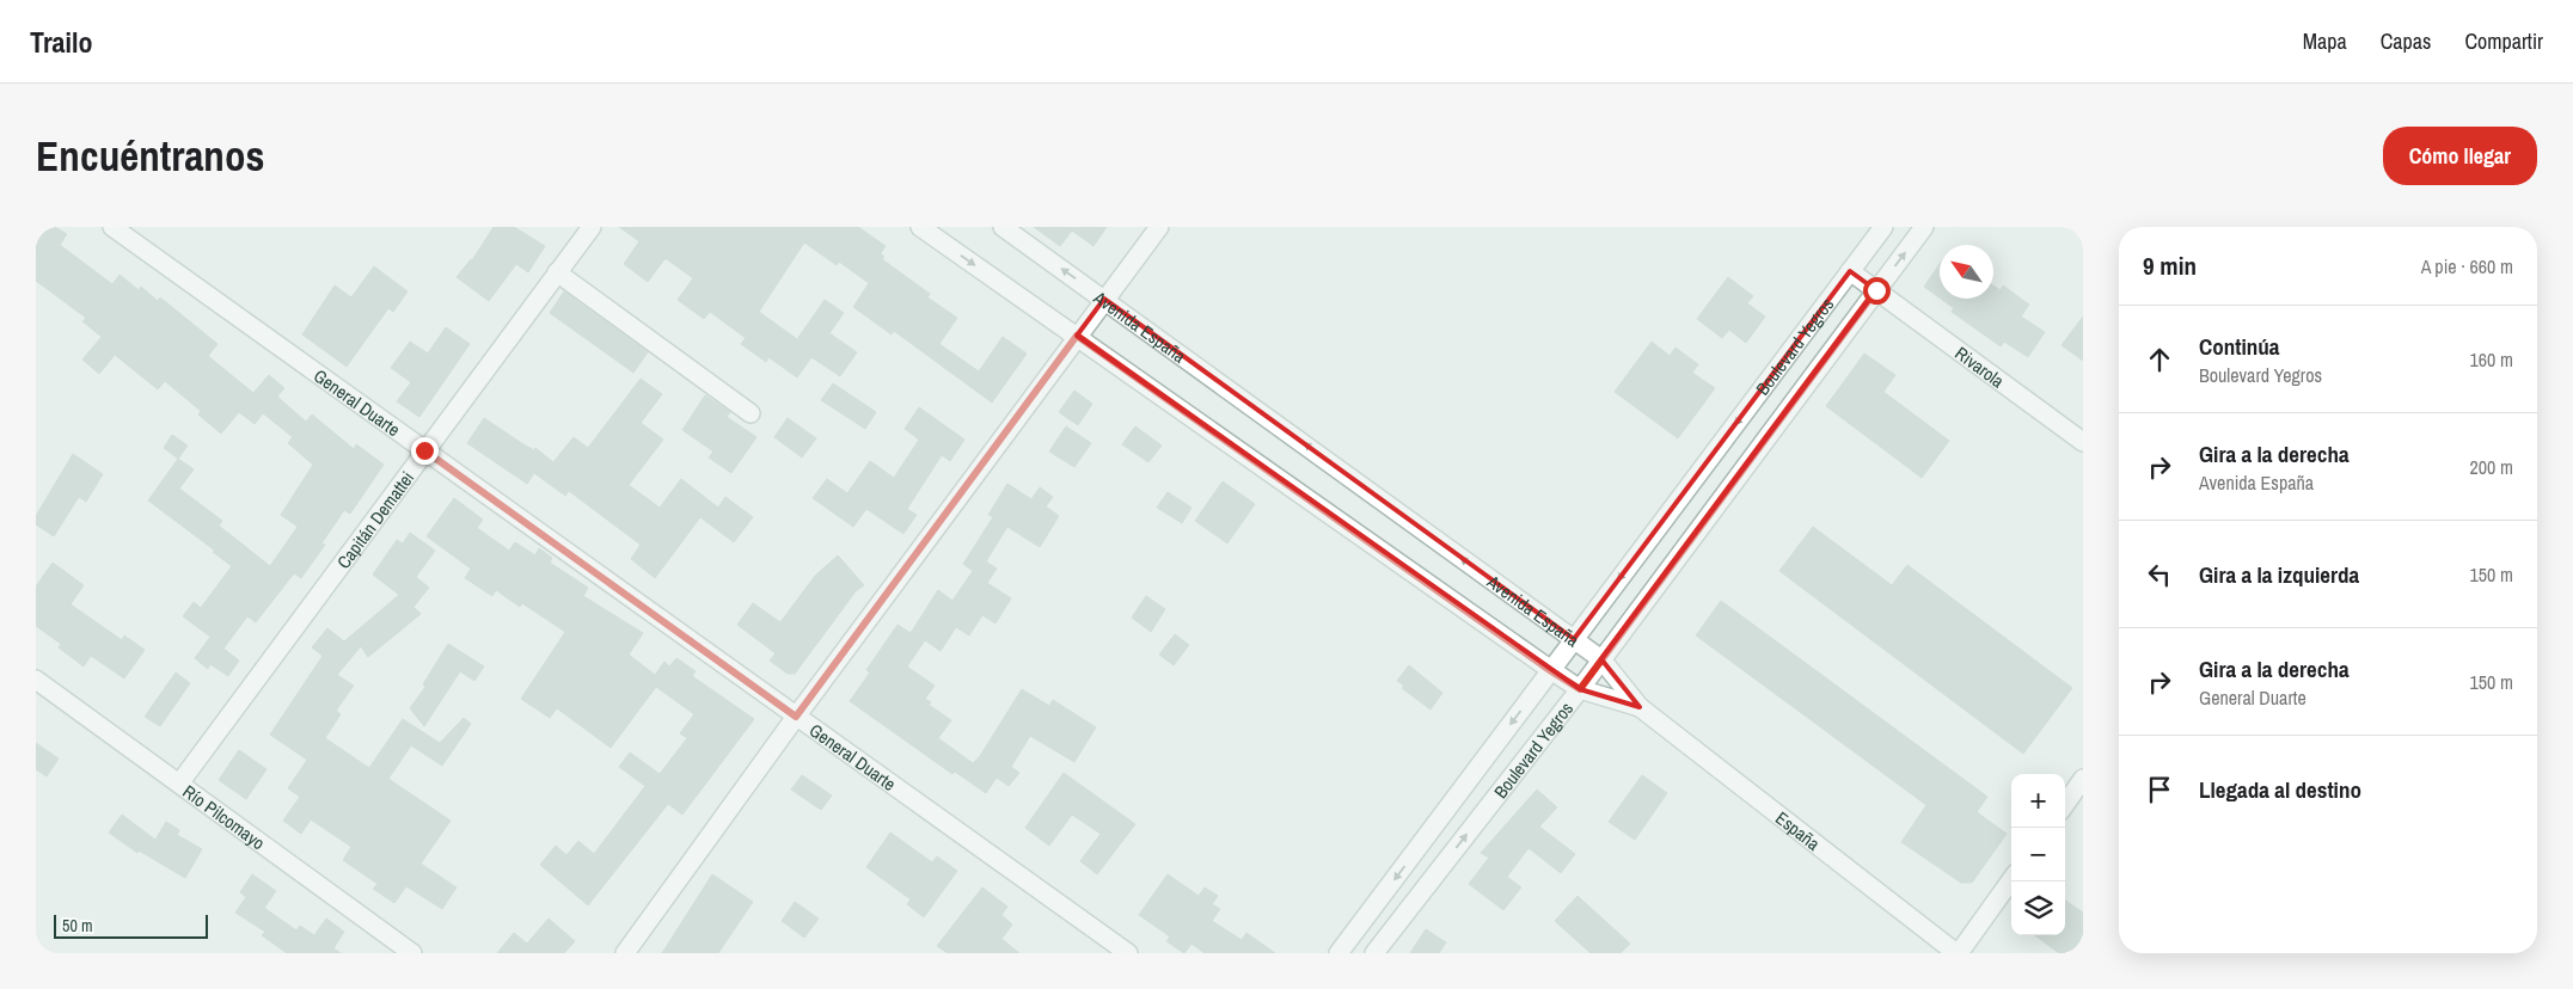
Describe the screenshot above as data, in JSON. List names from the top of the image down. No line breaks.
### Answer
{"streets":{"street":["Avenida España","Boulevard Yegros","Rivarola","General Duarte","Capitán Demattei","Río Pilcomayo","España"]},"crossings":[["Avenida España","Boulevard Yegros"],["Avenida España","España"],["Boulevard Yegros","Rivarola"],["General Duarte","Capitán Demattei"],["Capitán Demattei","Río Pilcomayo"]],"scale_bar":"50 m","north":"top left","page":{"header":"Trailo","nav":["Mapa","Capas","Compartir"],"buttons":"Cómo llegar","title":"Encuéntranos","heading":["9 min","A pie · 660 m"],"list":[["Continúa","Boulevard Yegros","160 m"],["Gira a la derecha","Avenida España","200 m"],["Gira a la izquierda","150 m"],["Gira a la derecha","General Duarte","150 m"],"Llegada al destino"],"map_buttons":["+","−"],"scale":"50 m"}}
